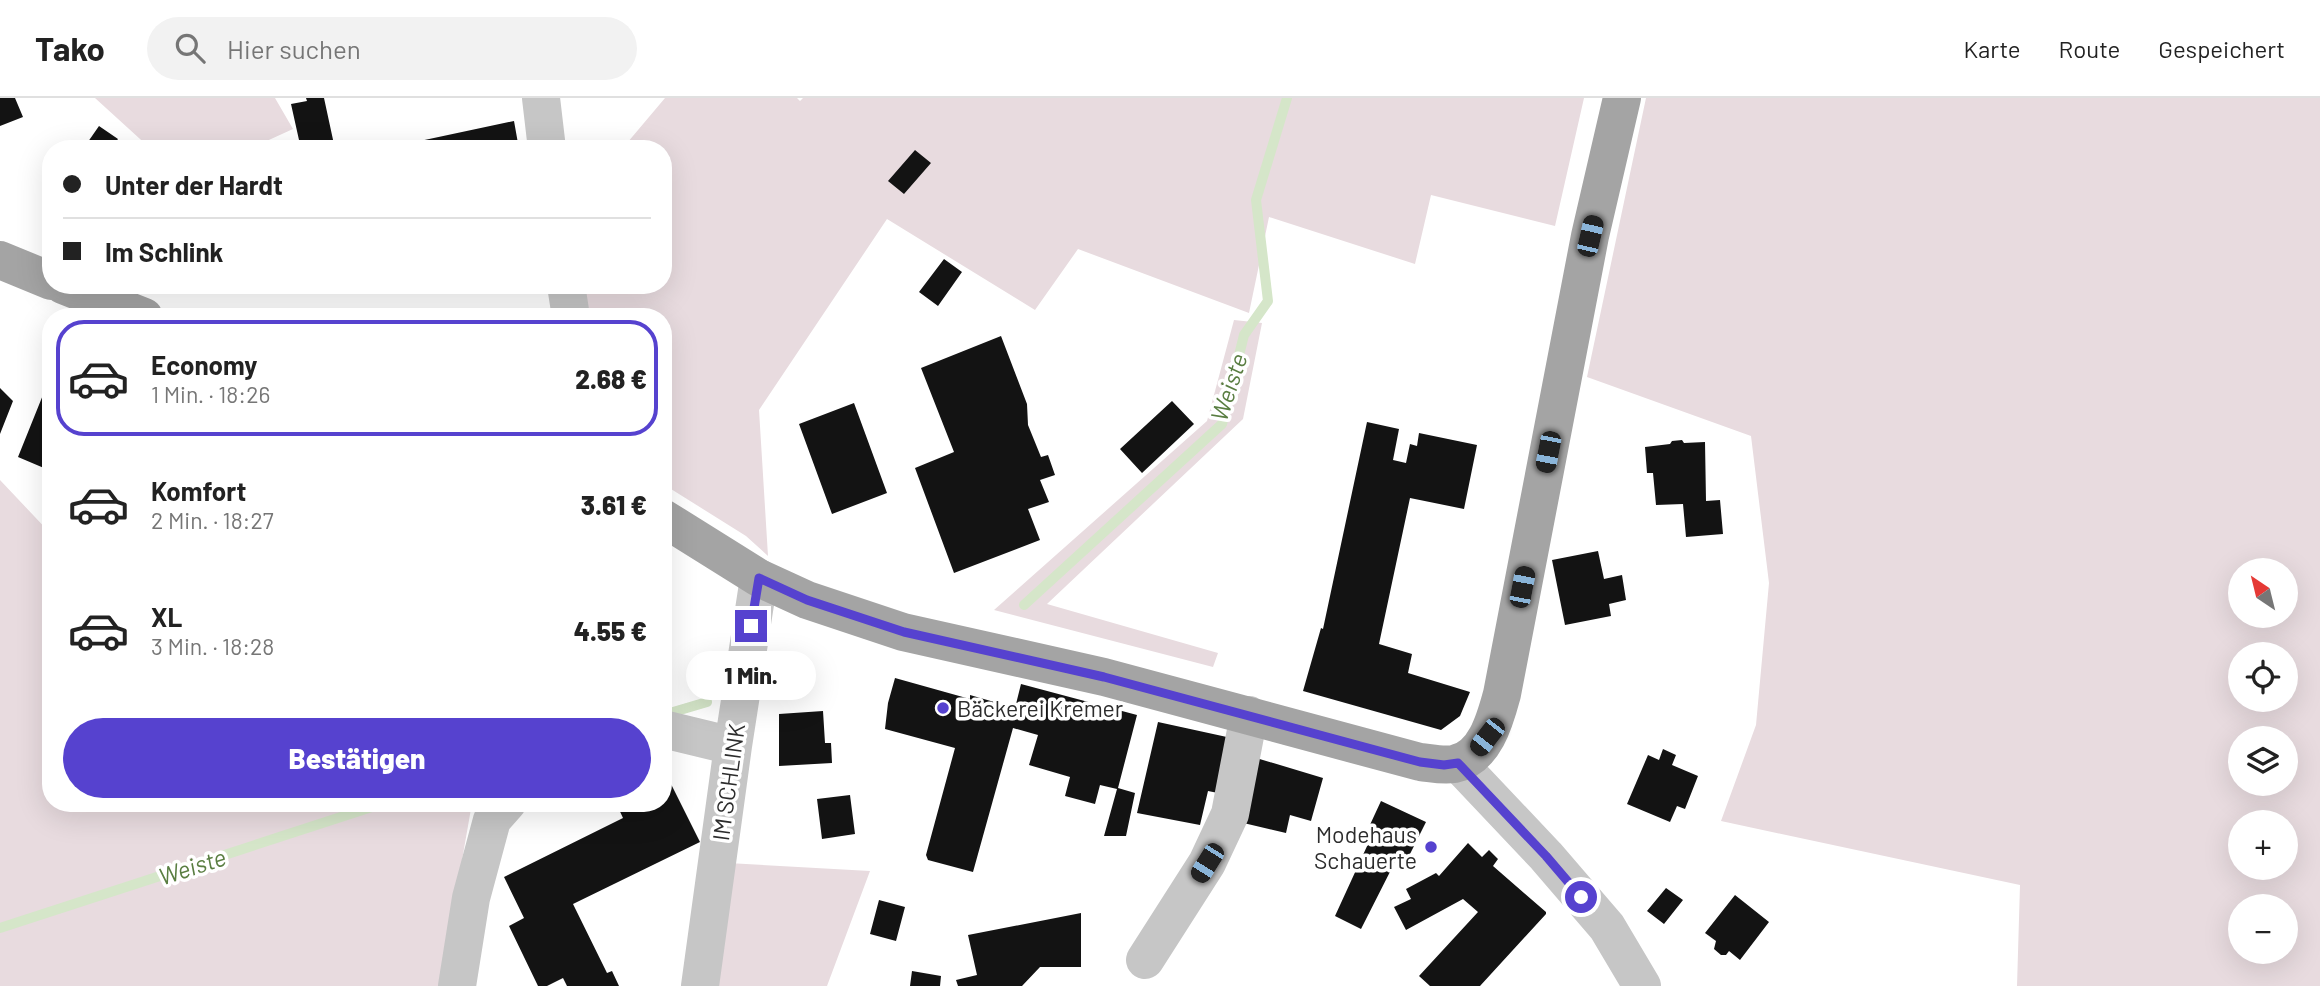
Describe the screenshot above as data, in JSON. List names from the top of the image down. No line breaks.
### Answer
{"streets":{"street":["IM SCHLINK"]},"water":["Weiste"],"places":["Bäckerei Kremer","Modehaus Schauerte"],"north":"top left","page":{"header":"Tako","search":"Hier suchen","nav":["Karte","Route","Gespeichert"],"banner":["Unter der Hardt","Im Schlink"],"list":[{"name":"Economy","note":"1 Min. · 18:26","value":"2.68 €"},{"name":"Komfort","note":"2 Min. · 18:27","value":"3.61 €"},{"name":"XL","note":"3 Min. · 18:28","value":"4.55 €"}],"map_buttons":["+","−"],"bubble":"1 Min.","buttons":"Bestätigen"}}
